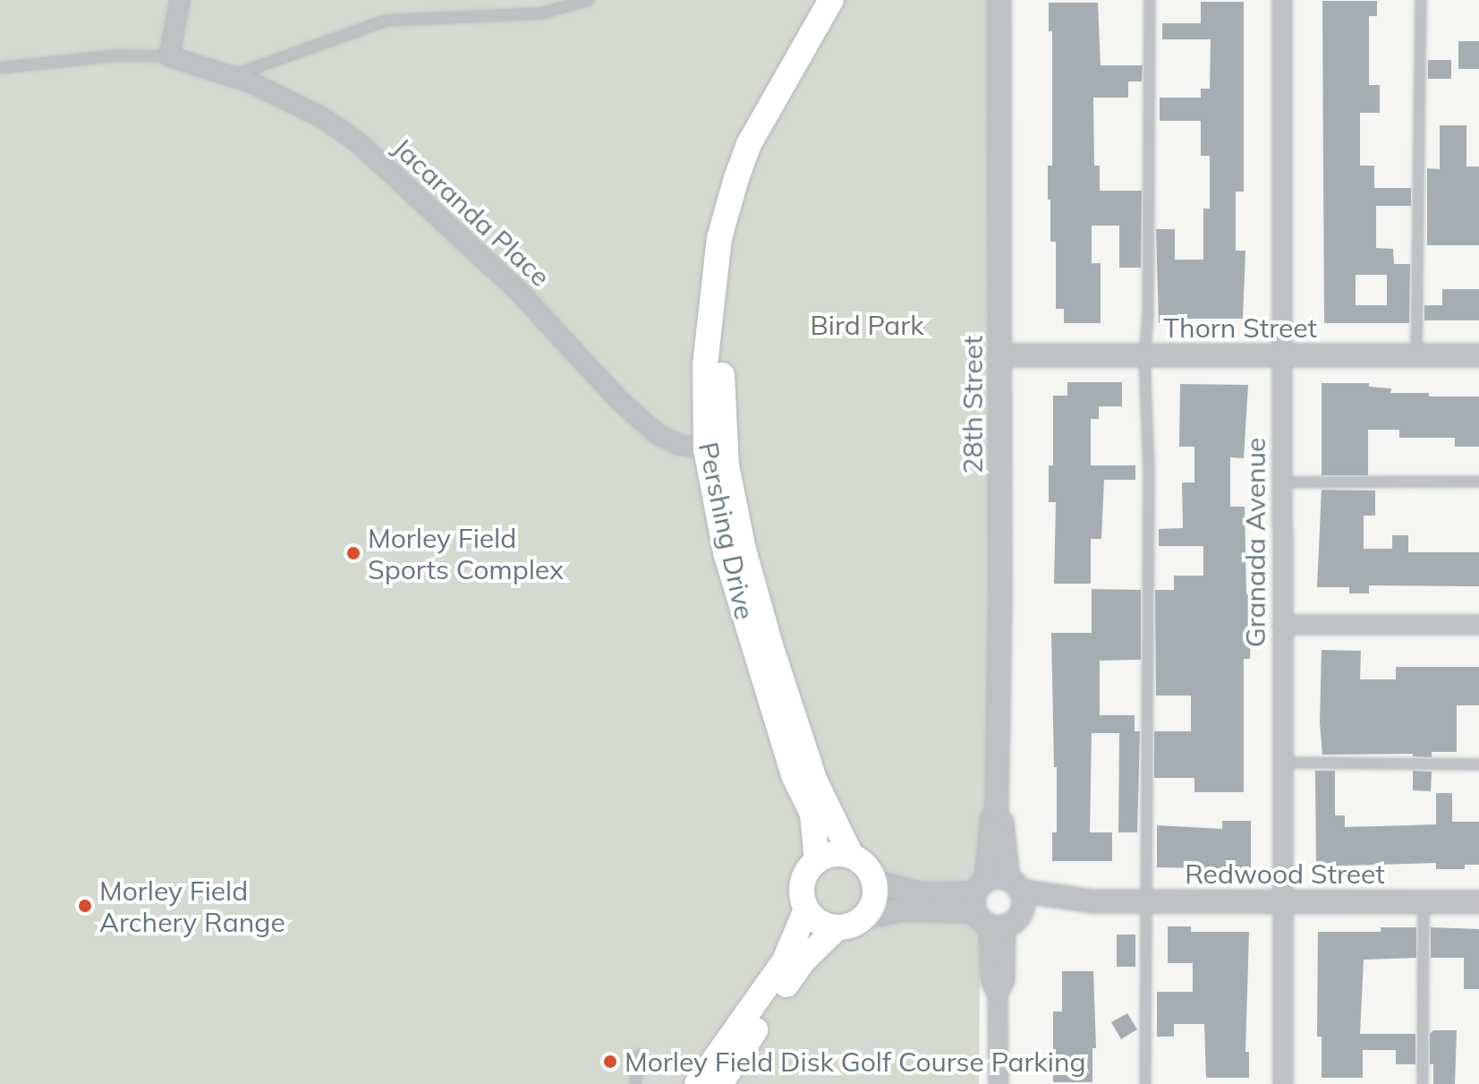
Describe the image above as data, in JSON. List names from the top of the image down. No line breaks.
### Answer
{"streets":{"main road":["Pershing Drive"],"street":["Jacaranda Place","Thorn Street","28th Street","Granada Avenue","Redwood Street"]},"crossings":[["Jacaranda Place","Pershing Drive"],["Thorn Street","28th Street"],["Thorn Street","Granada Avenue"],["28th Street","Redwood Street"],["Pershing Drive","Redwood Street"],["Granada Avenue","Redwood Street"]],"parks":["Bird Park"],"places":["Morley Field Sports Complex","Morley Field Archery Range","Morley Field Disk Golf Course Parking"]}
